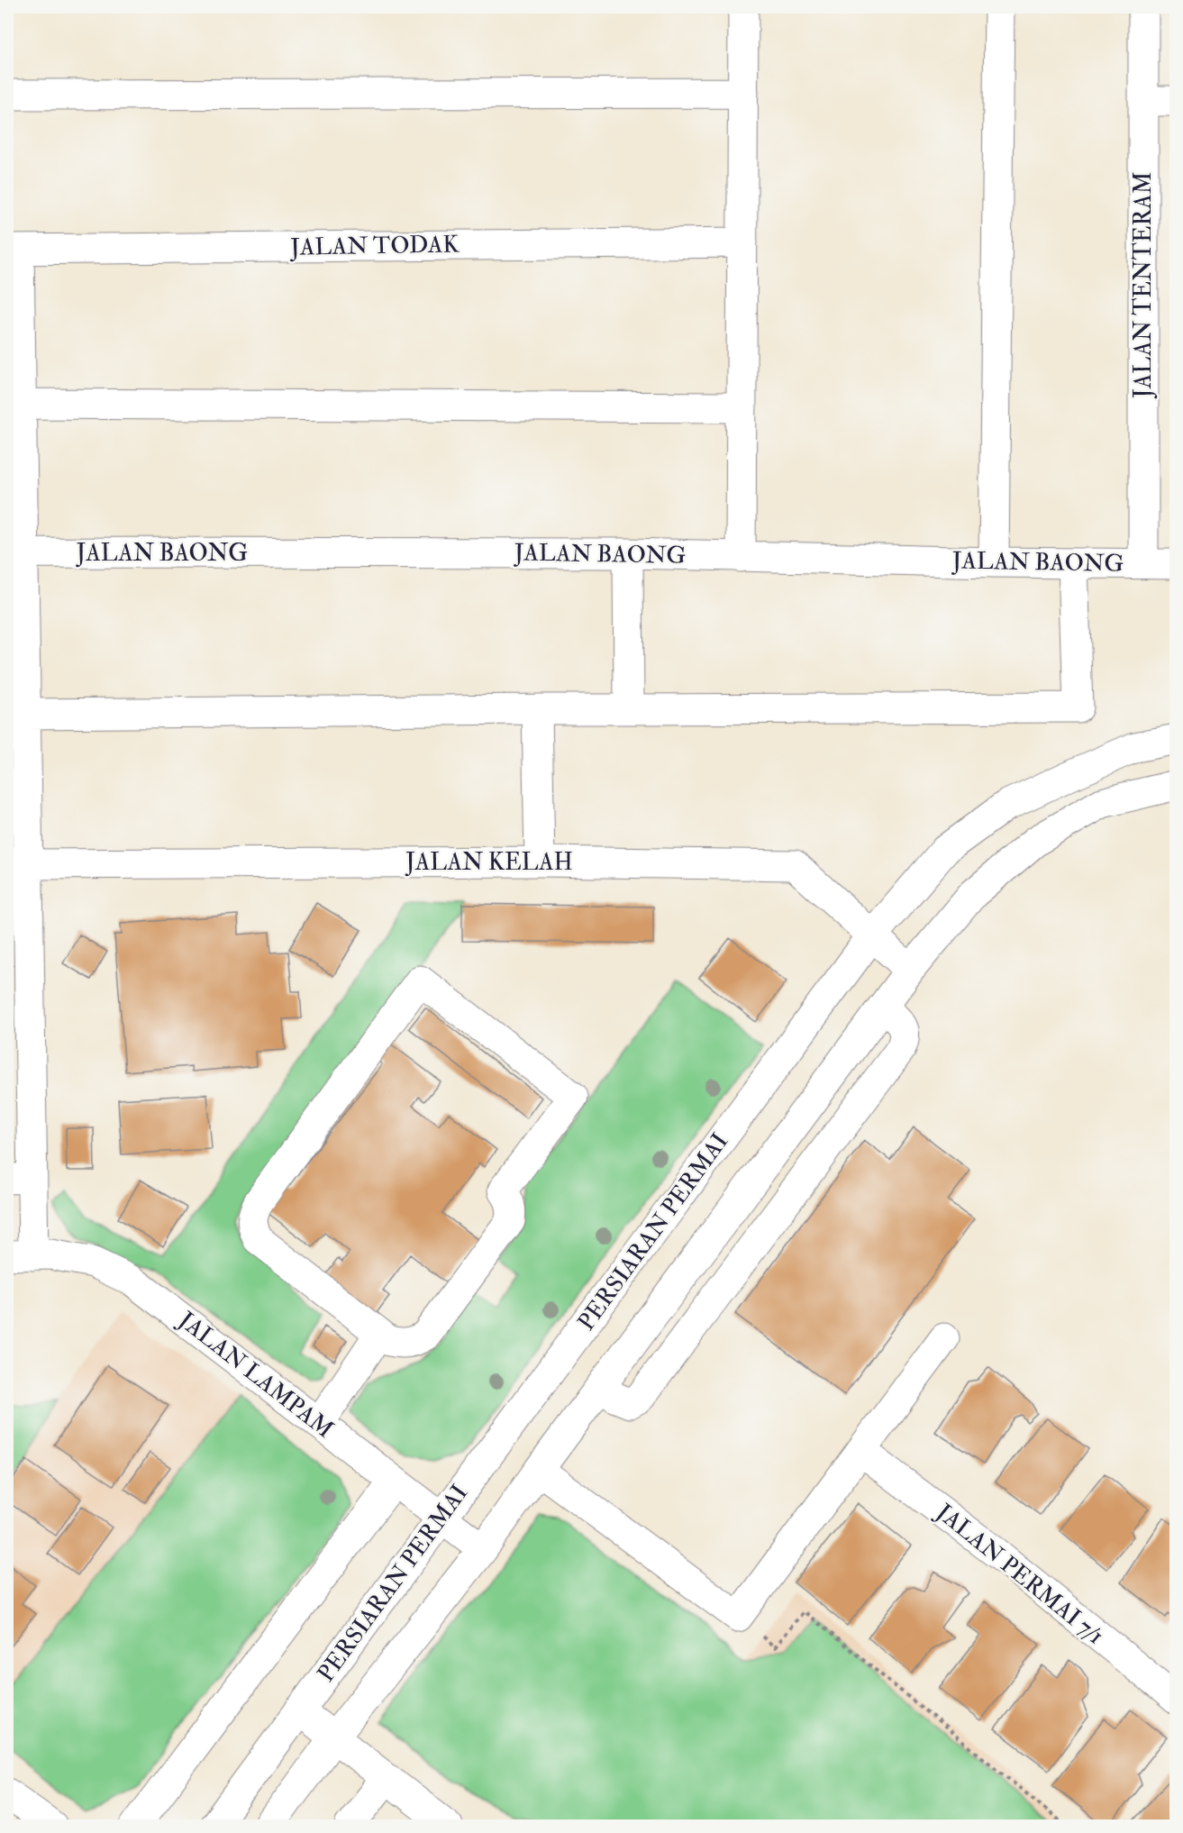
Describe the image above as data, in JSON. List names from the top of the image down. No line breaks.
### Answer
{"streets":{"street":["JALAN TODAK","JALAN TENTERAM","JALAN BAONG","JALAN KELAH","PERSIARAN PERMAI","JALAN LAMPAM","JALAN PERMAI 7/1"]},"crossings":[["JALAN TENTERAM","JALAN BAONG"],["JALAN KELAH","PERSIARAN PERMAI"],["PERSIARAN PERMAI","JALAN LAMPAM"]]}
